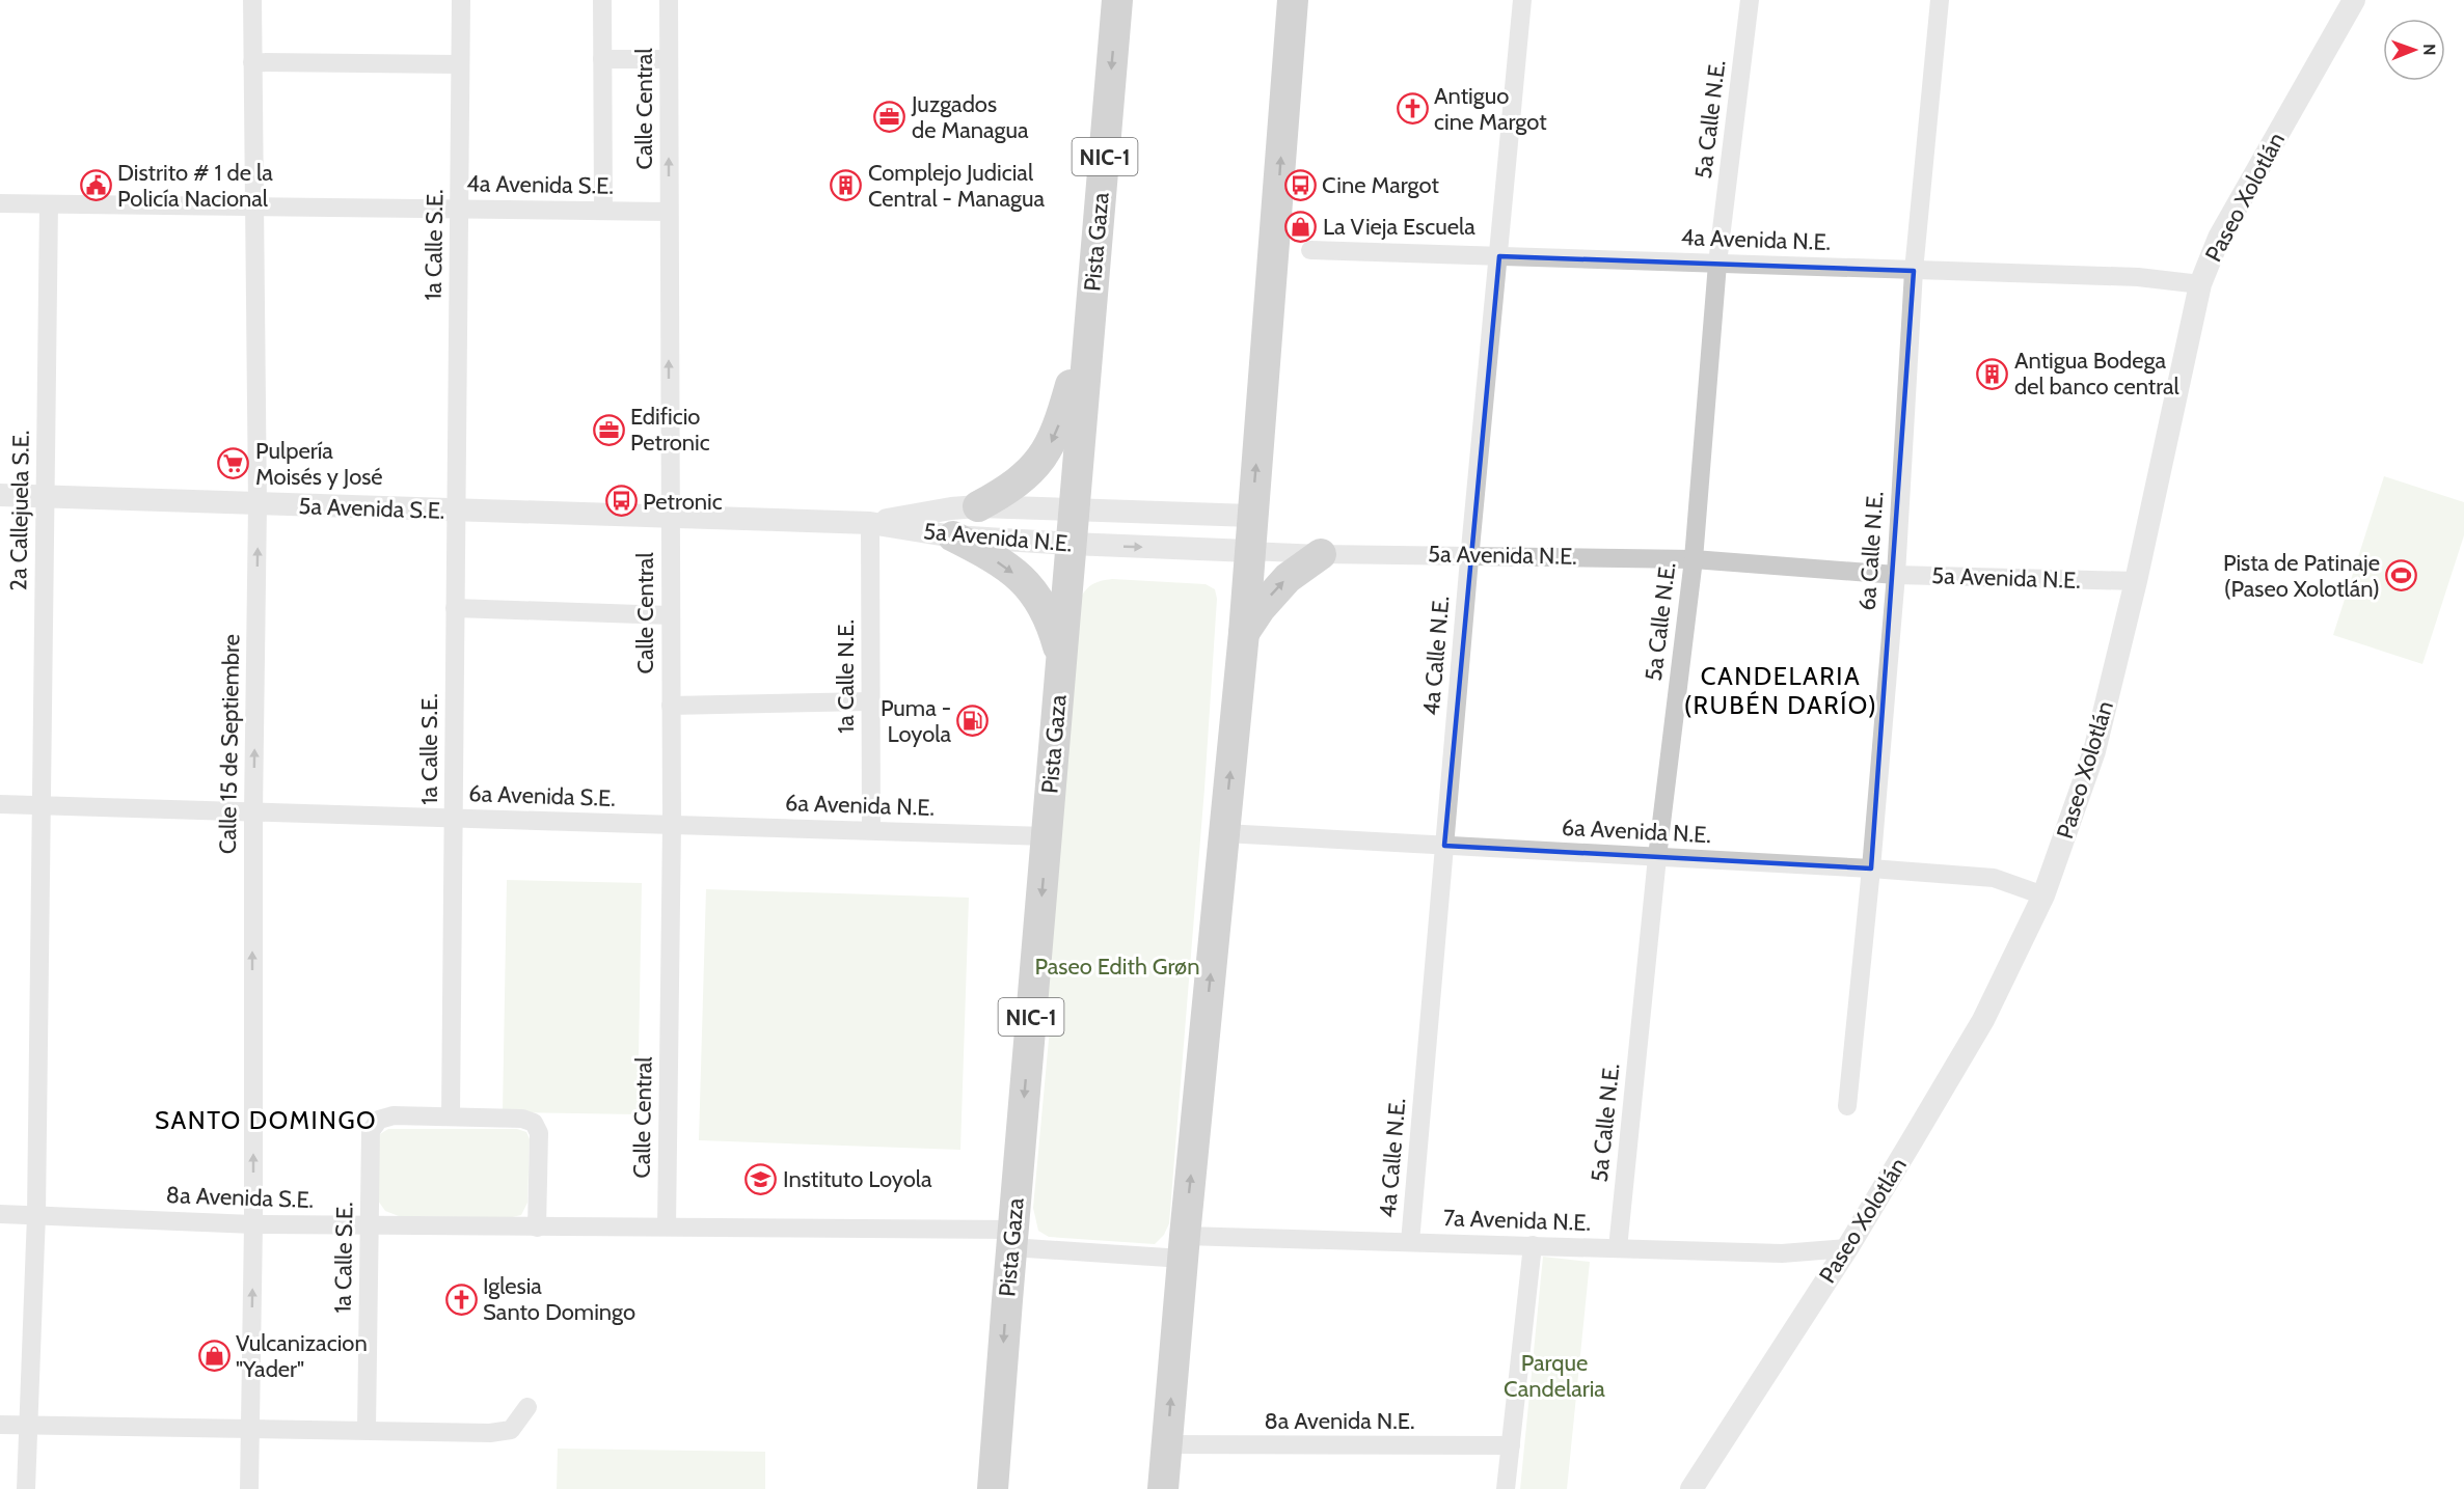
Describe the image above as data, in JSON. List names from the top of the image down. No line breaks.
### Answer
{"streets":{"highway":["NIC-1","Pista Gaza"],"street":["Calle Central","5a Calle N.E.","4a Avenida S.E.","Paseo Xolotlán","4a Avenida N.E.","1a Calle S.E.","5a Avenida S.E.","2a Callejuela S.E.","5a Avenida N.E.","6a Calle N.E.","4a Calle N.E.","1a Calle N.E.","Calle 15 de Septiembre","6a Avenida S.E.","6a Avenida N.E.","8a Avenida S.E.","7a Avenida N.E.","8a Avenida N.E."]},"crossings":[["Calle Central","4a Avenida S.E."],["Calle Central","5a Avenida S.E."],["Calle Central","5a Avenida N.E."],["Calle Central","6a Avenida S.E."],["Calle Central","6a Avenida N.E."],["Calle Central","8a Avenida S.E."],["5a Calle N.E.","4a Avenida N.E."],["5a Calle N.E.","5a Avenida N.E."],["5a Calle N.E.","6a Avenida N.E."],["5a Calle N.E.","7a Avenida N.E."],["4a Avenida S.E.","1a Calle S.E."],["4a Avenida S.E.","2a Callejuela S.E."],["4a Avenida S.E.","Calle 15 de Septiembre"],["Paseo Xolotlán","4a Avenida N.E."],["Paseo Xolotlán","5a Avenida N.E."],["Paseo Xolotlán","6a Avenida N.E."],["Paseo Xolotlán","7a Avenida N.E."],["4a Avenida N.E.","6a Calle N.E."],["4a Avenida N.E.","4a Calle N.E."],["Pista Gaza","5a Avenida N.E."],["Pista Gaza","6a Avenida N.E."],["Pista Gaza","8a Avenida S.E."],["Pista Gaza","7a Avenida N.E."],["1a Calle S.E.","5a Avenida S.E."],["1a Calle S.E.","6a Avenida S.E."],["1a Calle S.E.","8a Avenida S.E."],["5a Avenida S.E.","2a Callejuela S.E."],["5a Avenida S.E.","5a Avenida N.E."],["5a Avenida S.E.","Calle 15 de Septiembre"],["2a Callejuela S.E.","6a Avenida S.E."],["2a Callejuela S.E.","8a Avenida S.E."],["5a Avenida N.E.","6a Calle N.E."],["5a Avenida N.E.","4a Calle N.E."],["5a Avenida N.E.","1a Calle N.E."],["6a Calle N.E.","6a Avenida N.E."],["4a Calle N.E.","6a Avenida N.E."],["4a Calle N.E.","7a Avenida N.E."],["1a Calle N.E.","6a Avenida N.E."],["Calle 15 de Septiembre","6a Avenida S.E."],["Calle 15 de Septiembre","8a Avenida S.E."],["6a Avenida S.E.","6a Avenida N.E."],["8a Avenida S.E.","7a Avenida N.E."]],"one_way":["Calle 15 de Septiembre"],"districts":["CANDELARIA (RUBÉN DARÍO)","SANTO DOMINGO"],"parks":["Paseo Edith Grøn","Parque Candelaria"],"places":{"church":["Antiguo cine Margot","Iglesia Santo Domingo"],"office":["Juzgados de Managua","Edificio Petronic"],"bus stop":["Cine Margot","Petronic"],"public building":["Distrito # 1 de la Policía Nacional"],"building":["Complejo Judicial Central - Managua","Antigua Bodega del banco central"],"shop":["La Vieja Escuela","Vulcanizacion \"Yader\""],"supermarket":["Pulpería Moisés y José"],"sports":["Pista de Patinaje (Paseo Xolotlán)"],"fuel station":["Puma - Loyola"],"school or university":["Instituto Loyola"]},"north":"right"}
